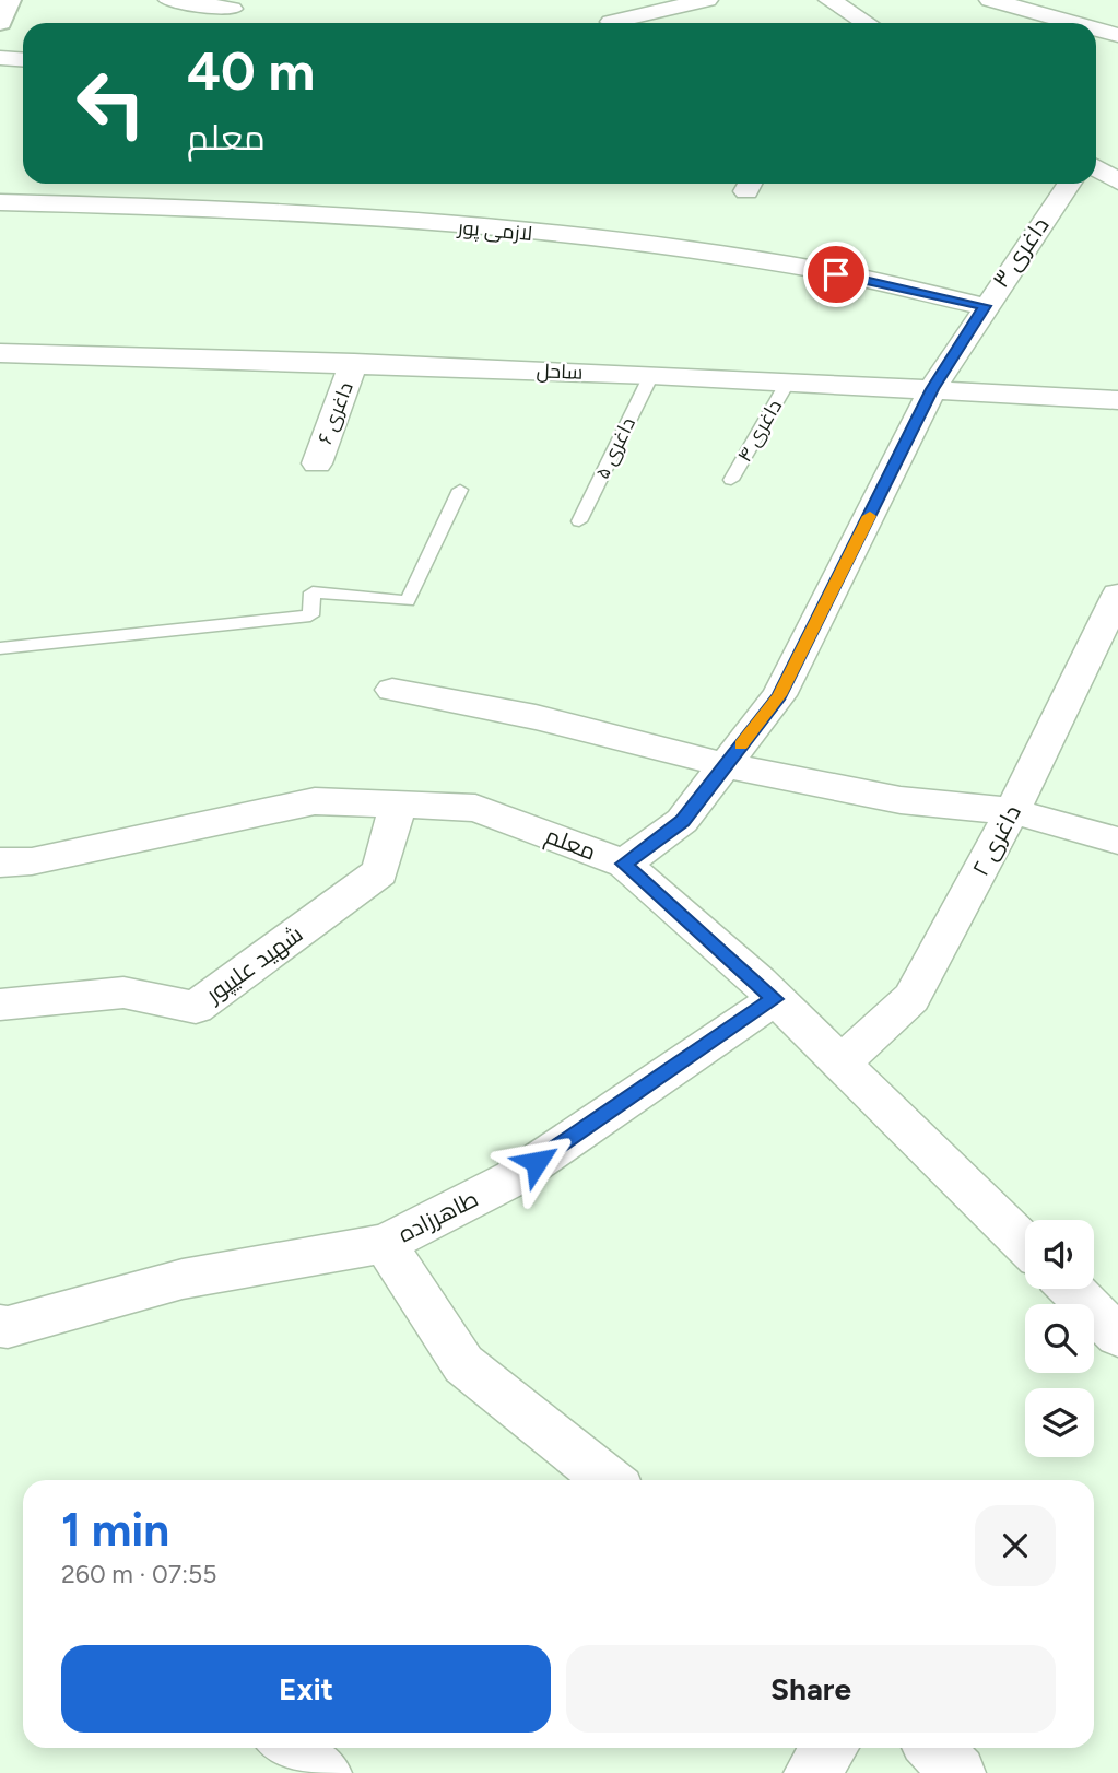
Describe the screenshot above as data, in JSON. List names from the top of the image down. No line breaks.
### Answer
{"streets":{"street":["لازمی پور","داغری ۳","ساحل","داغری ۶","داغری ۲","معلم","شهید علیپور","طاهرزاده"],"lane":["داغری ۴","داغری ۵"]},"crossings":[["لازمی پور","داغری ۳"],["داغری ۳","ساحل"],["داغری ۳","معلم"],["ساحل","داغری ۶"],["ساحل","داغری ۴"],["ساحل","داغری ۵"],["داغری ۲","معلم"],["معلم","شهید علیپور"],["معلم","طاهرزاده"]],"page":{"turn":["40 m","معلم"],"heading":["1 min","260 m · 07:55"],"buttons":["Exit","Share"]}}
